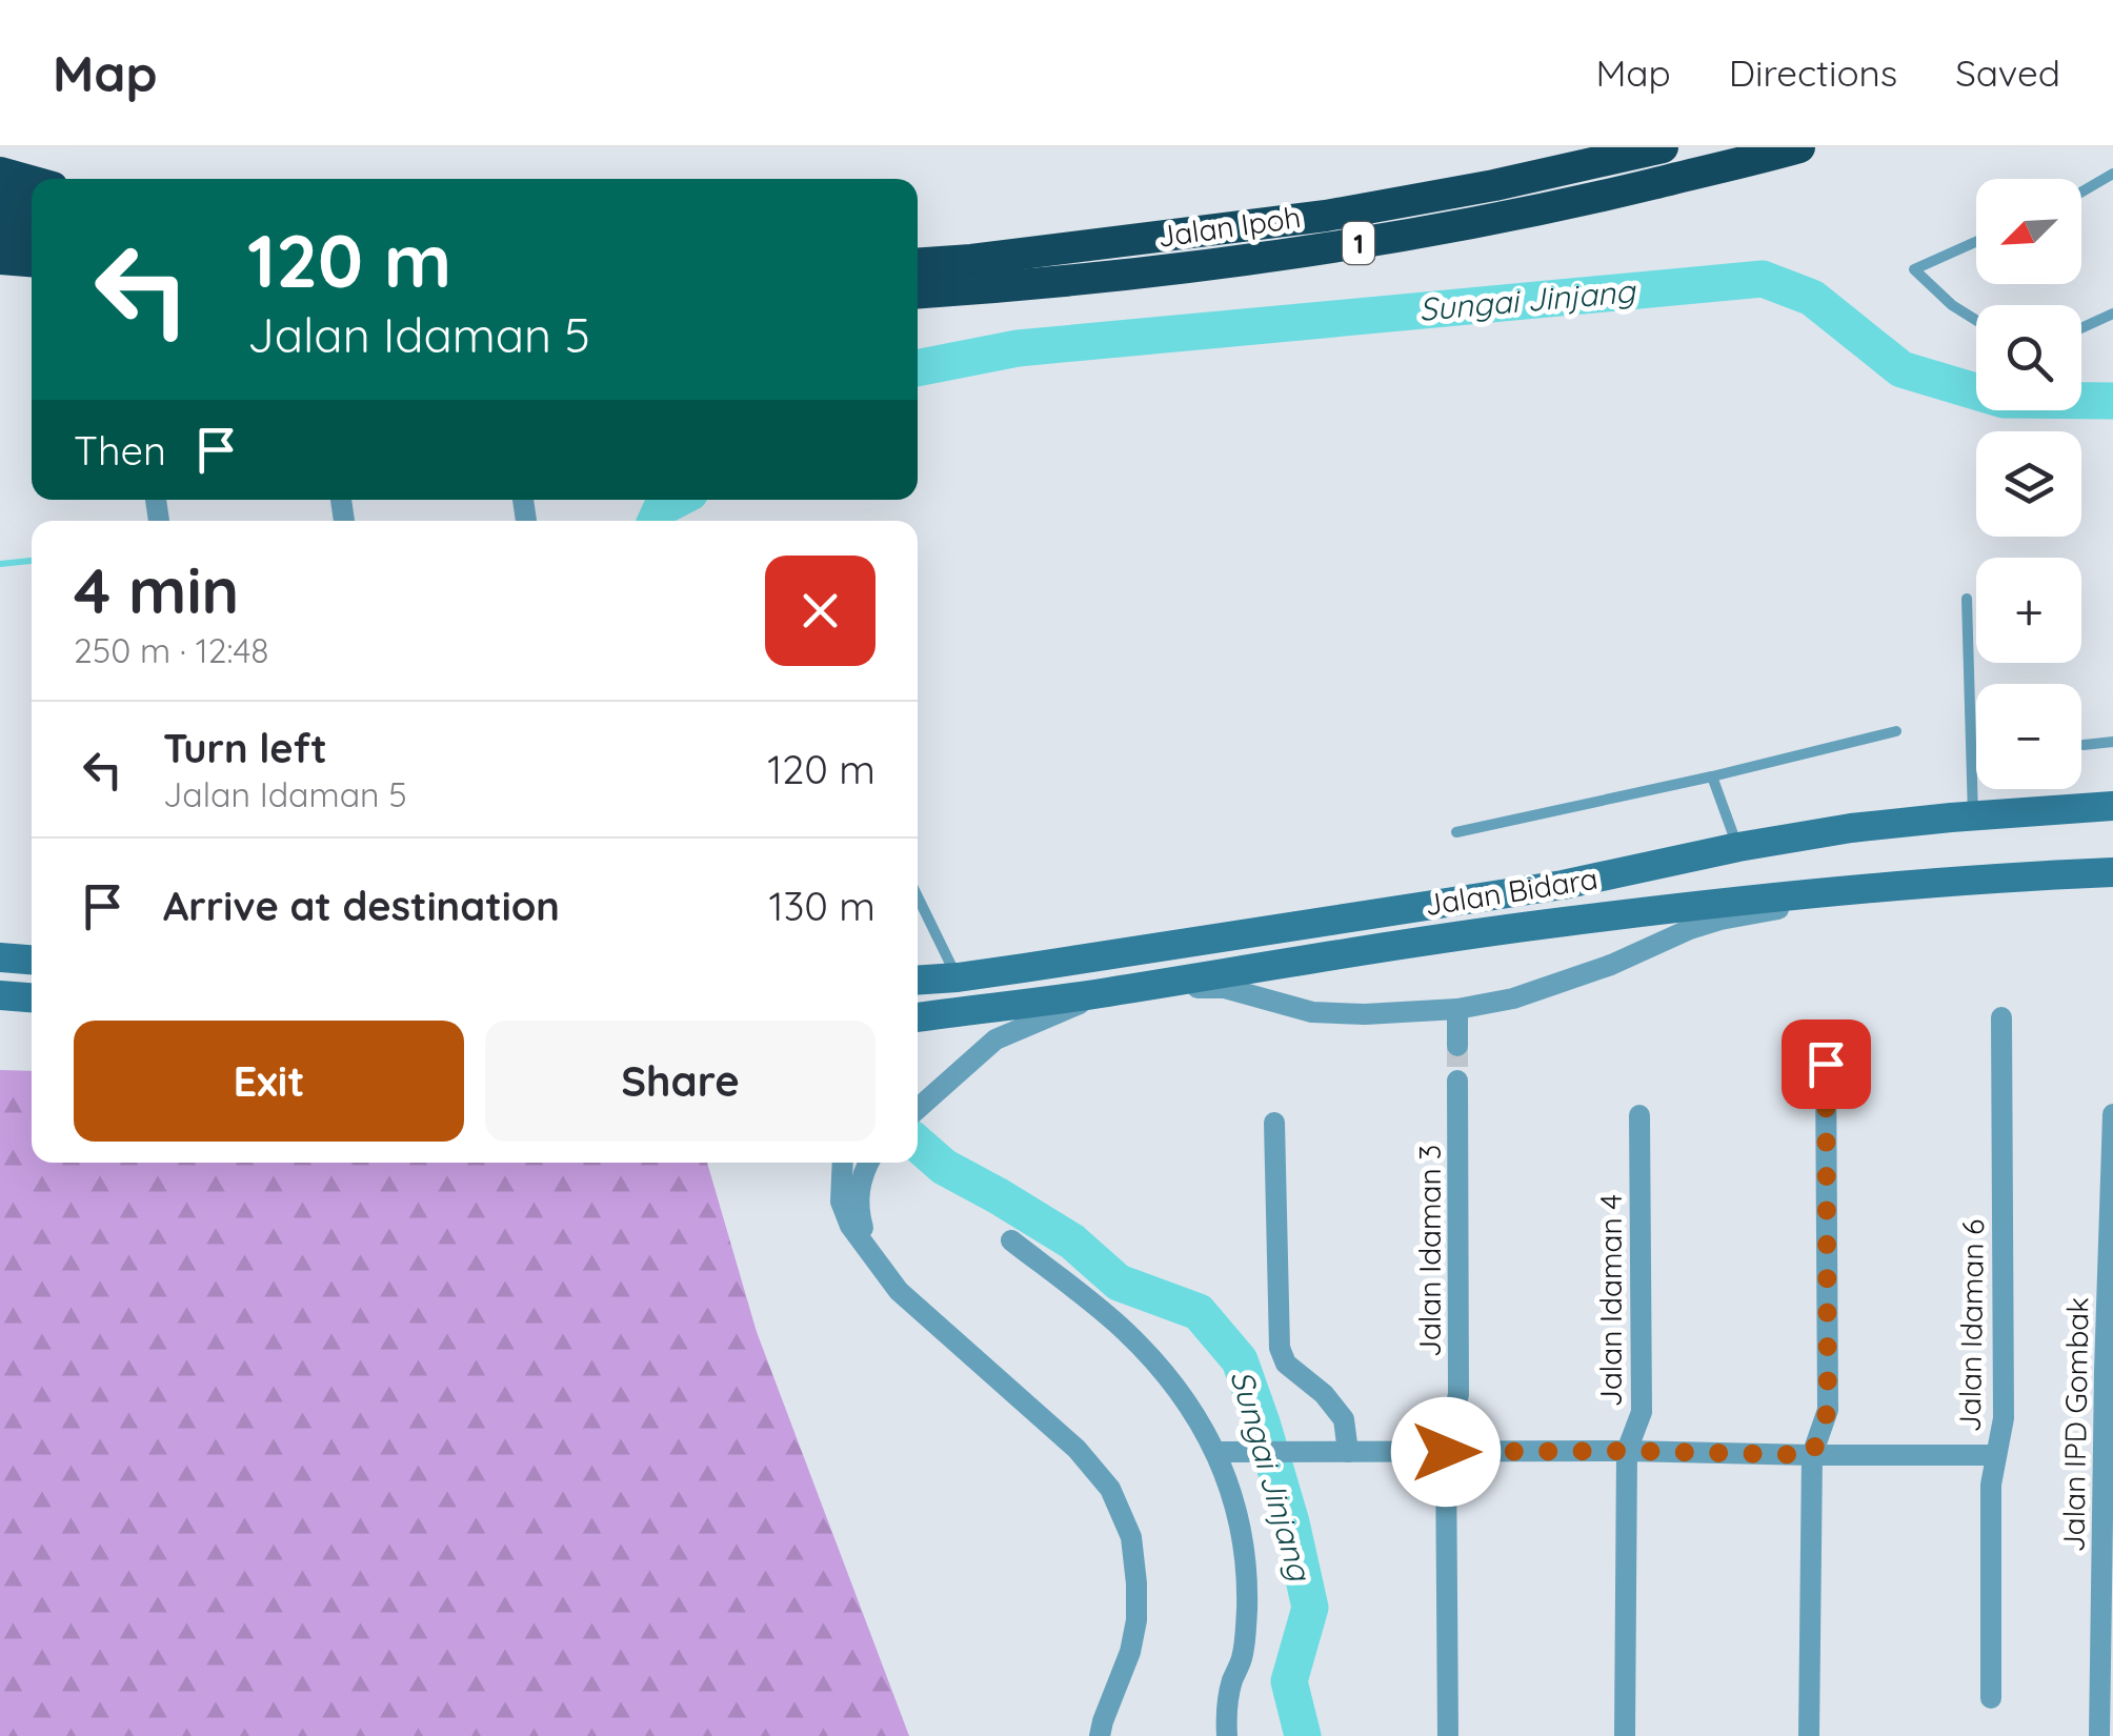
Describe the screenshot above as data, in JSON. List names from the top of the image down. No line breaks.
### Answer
{"streets":{"highway":["Jalan Ipoh","1"],"main road":["Jalan Bidara"],"street":["Jalan Idaman 3","Jalan Idaman 4","Jalan Idaman 6","Jalan IPD Gombak"]},"water":["Sungai Jinjang"],"north":"bottom left","page":{"header":"Map","nav":["Map","Directions","Saved"],"map_buttons":["+","−"],"turn":["120 m","Jalan Idaman 5"],"then":"Then","heading":["4 min","250 m · 12:48"],"list":[{"name":"Turn left","note":"Jalan Idaman 5","value":"120 m"},{"name":"Arrive at destination","value":"130 m"}],"buttons":["Exit","Share"]}}
